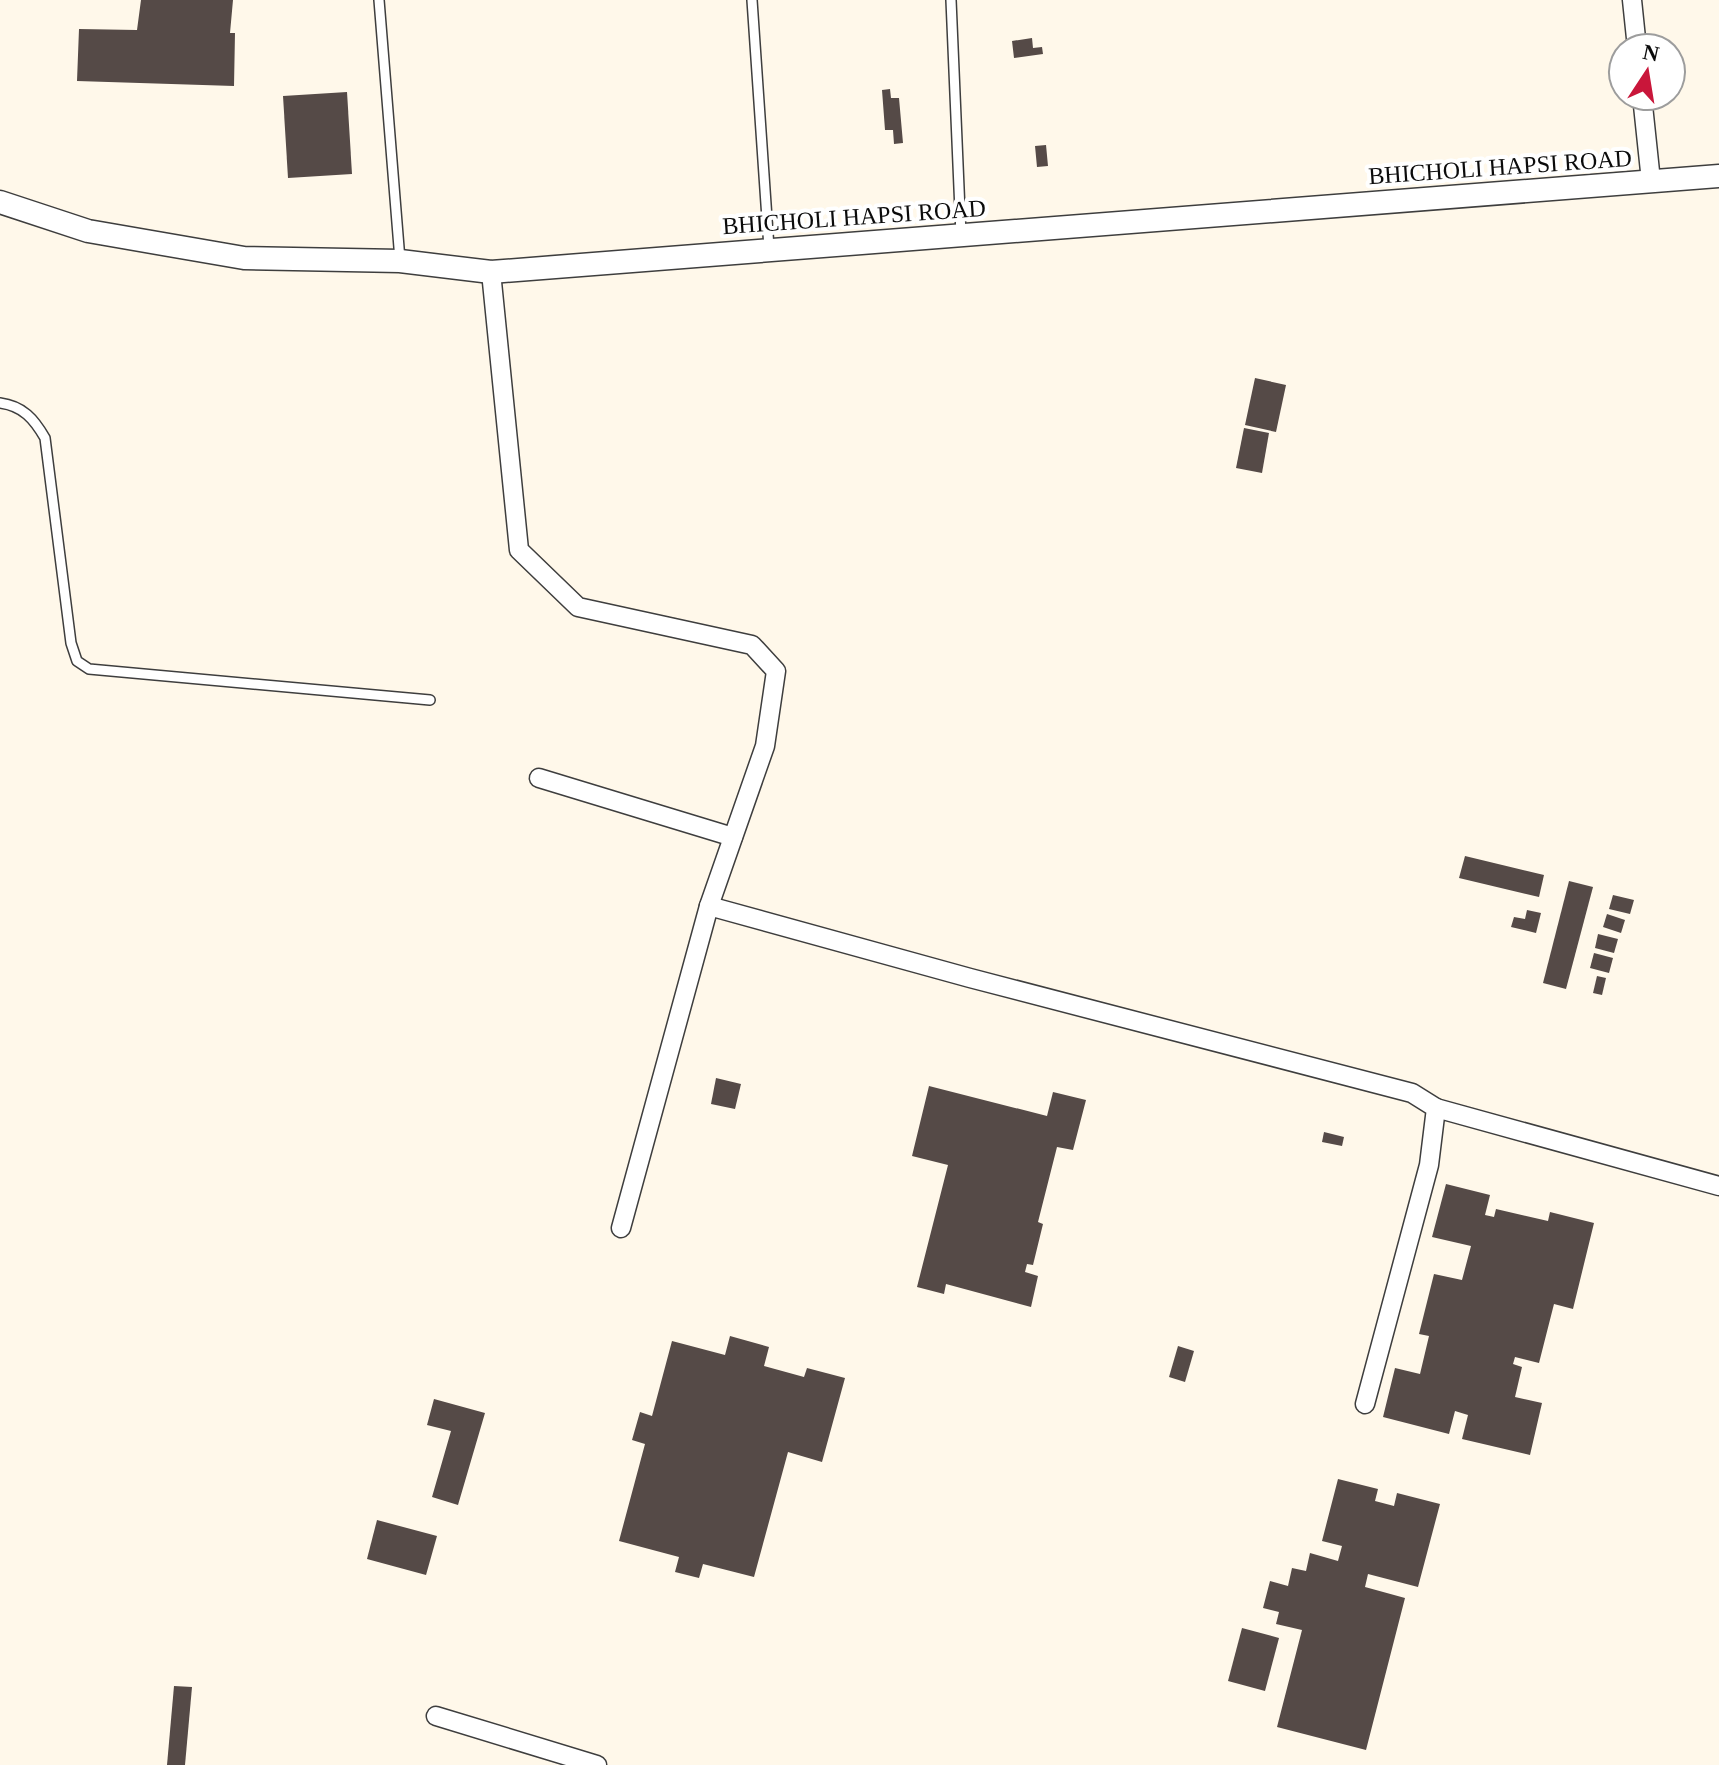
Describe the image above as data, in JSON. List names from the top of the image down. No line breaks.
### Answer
{"streets":{"street":["BHICHOLI HAPSI ROAD"]},"north":"top"}
